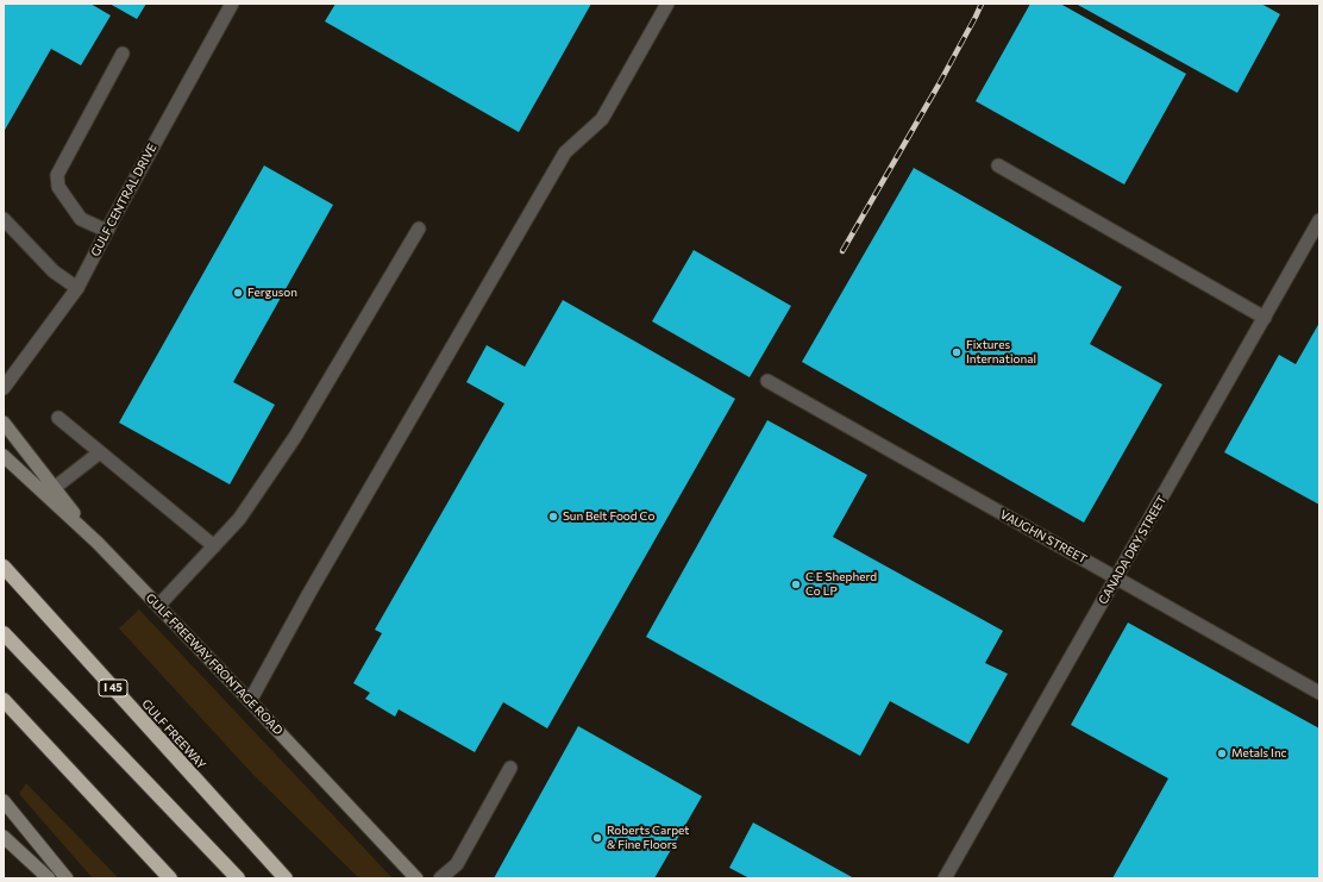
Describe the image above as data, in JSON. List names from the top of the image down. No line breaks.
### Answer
{"streets":{"highway":["I 45","GULF FREEWAY"],"main road":["GULF FREEWAY FRONTAGE ROAD"],"street":["GULF CENTRAL DRIVE","VAUGHN STREET","CANADA DRY STREET"]},"crossings":[["VAUGHN STREET","CANADA DRY STREET"]],"places":["Ferguson","Fixtures International","Sun Belt Food Co","C E Shepherd Co LP","Metals Inc","Roberts Carpet & Fine Floors"]}
